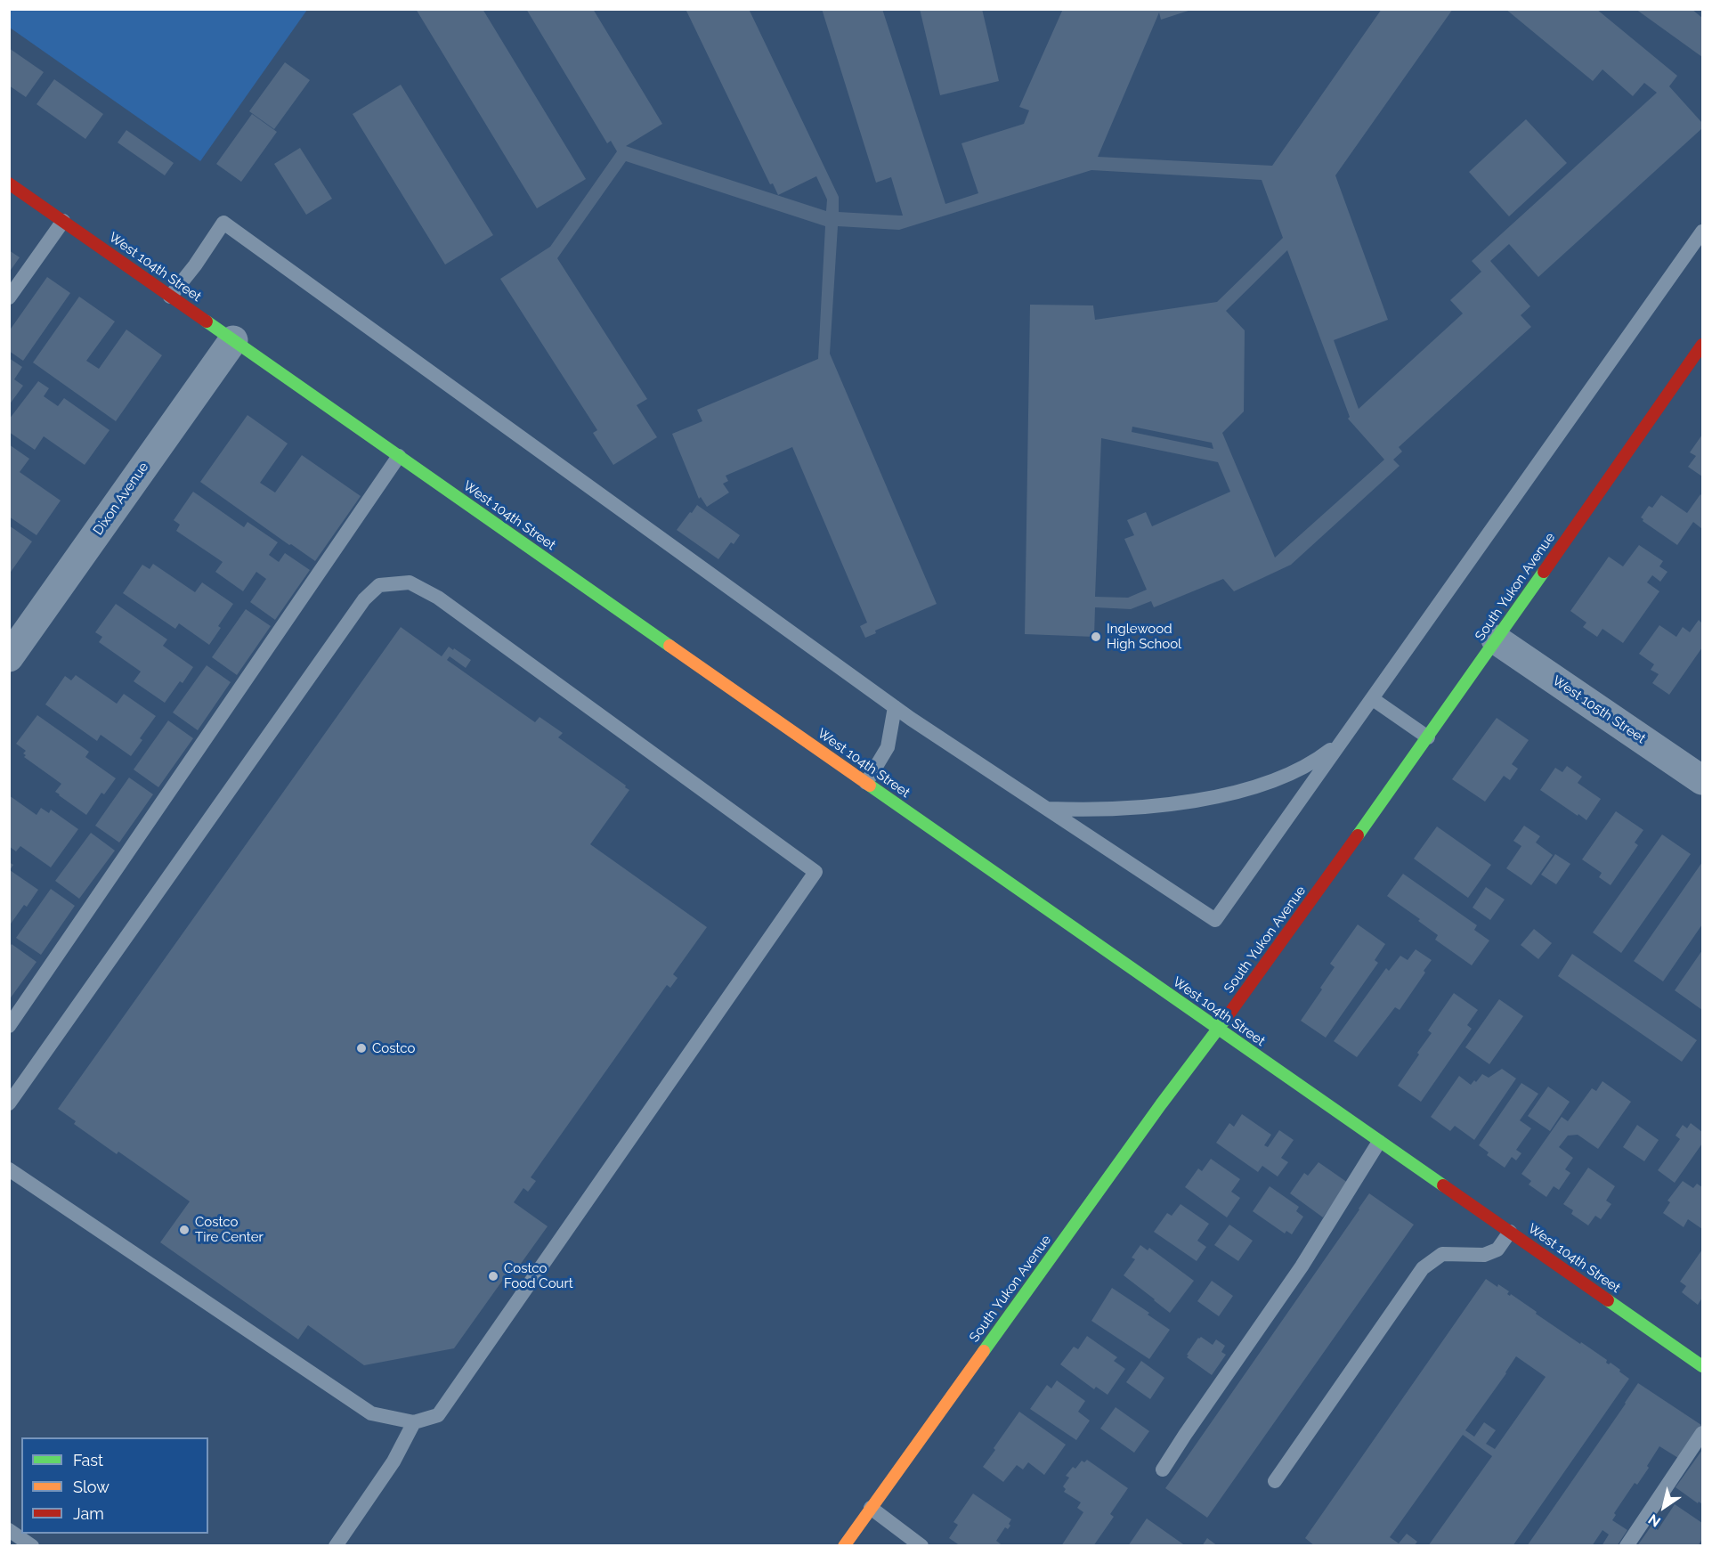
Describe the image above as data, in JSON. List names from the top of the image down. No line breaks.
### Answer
{"streets":{"street":["West 104th Street","Dixon Avenue","South Yukon Avenue","West 105th Street"]},"crossings":[["West 104th Street","Dixon Avenue"],["West 104th Street","South Yukon Avenue"],["South Yukon Avenue","West 105th Street"]],"places":["Inglewood High School","Costco","Costco Tire Center","Costco Food Court"],"legend":["Fast","Slow","Jam"],"north":"bottom left"}
